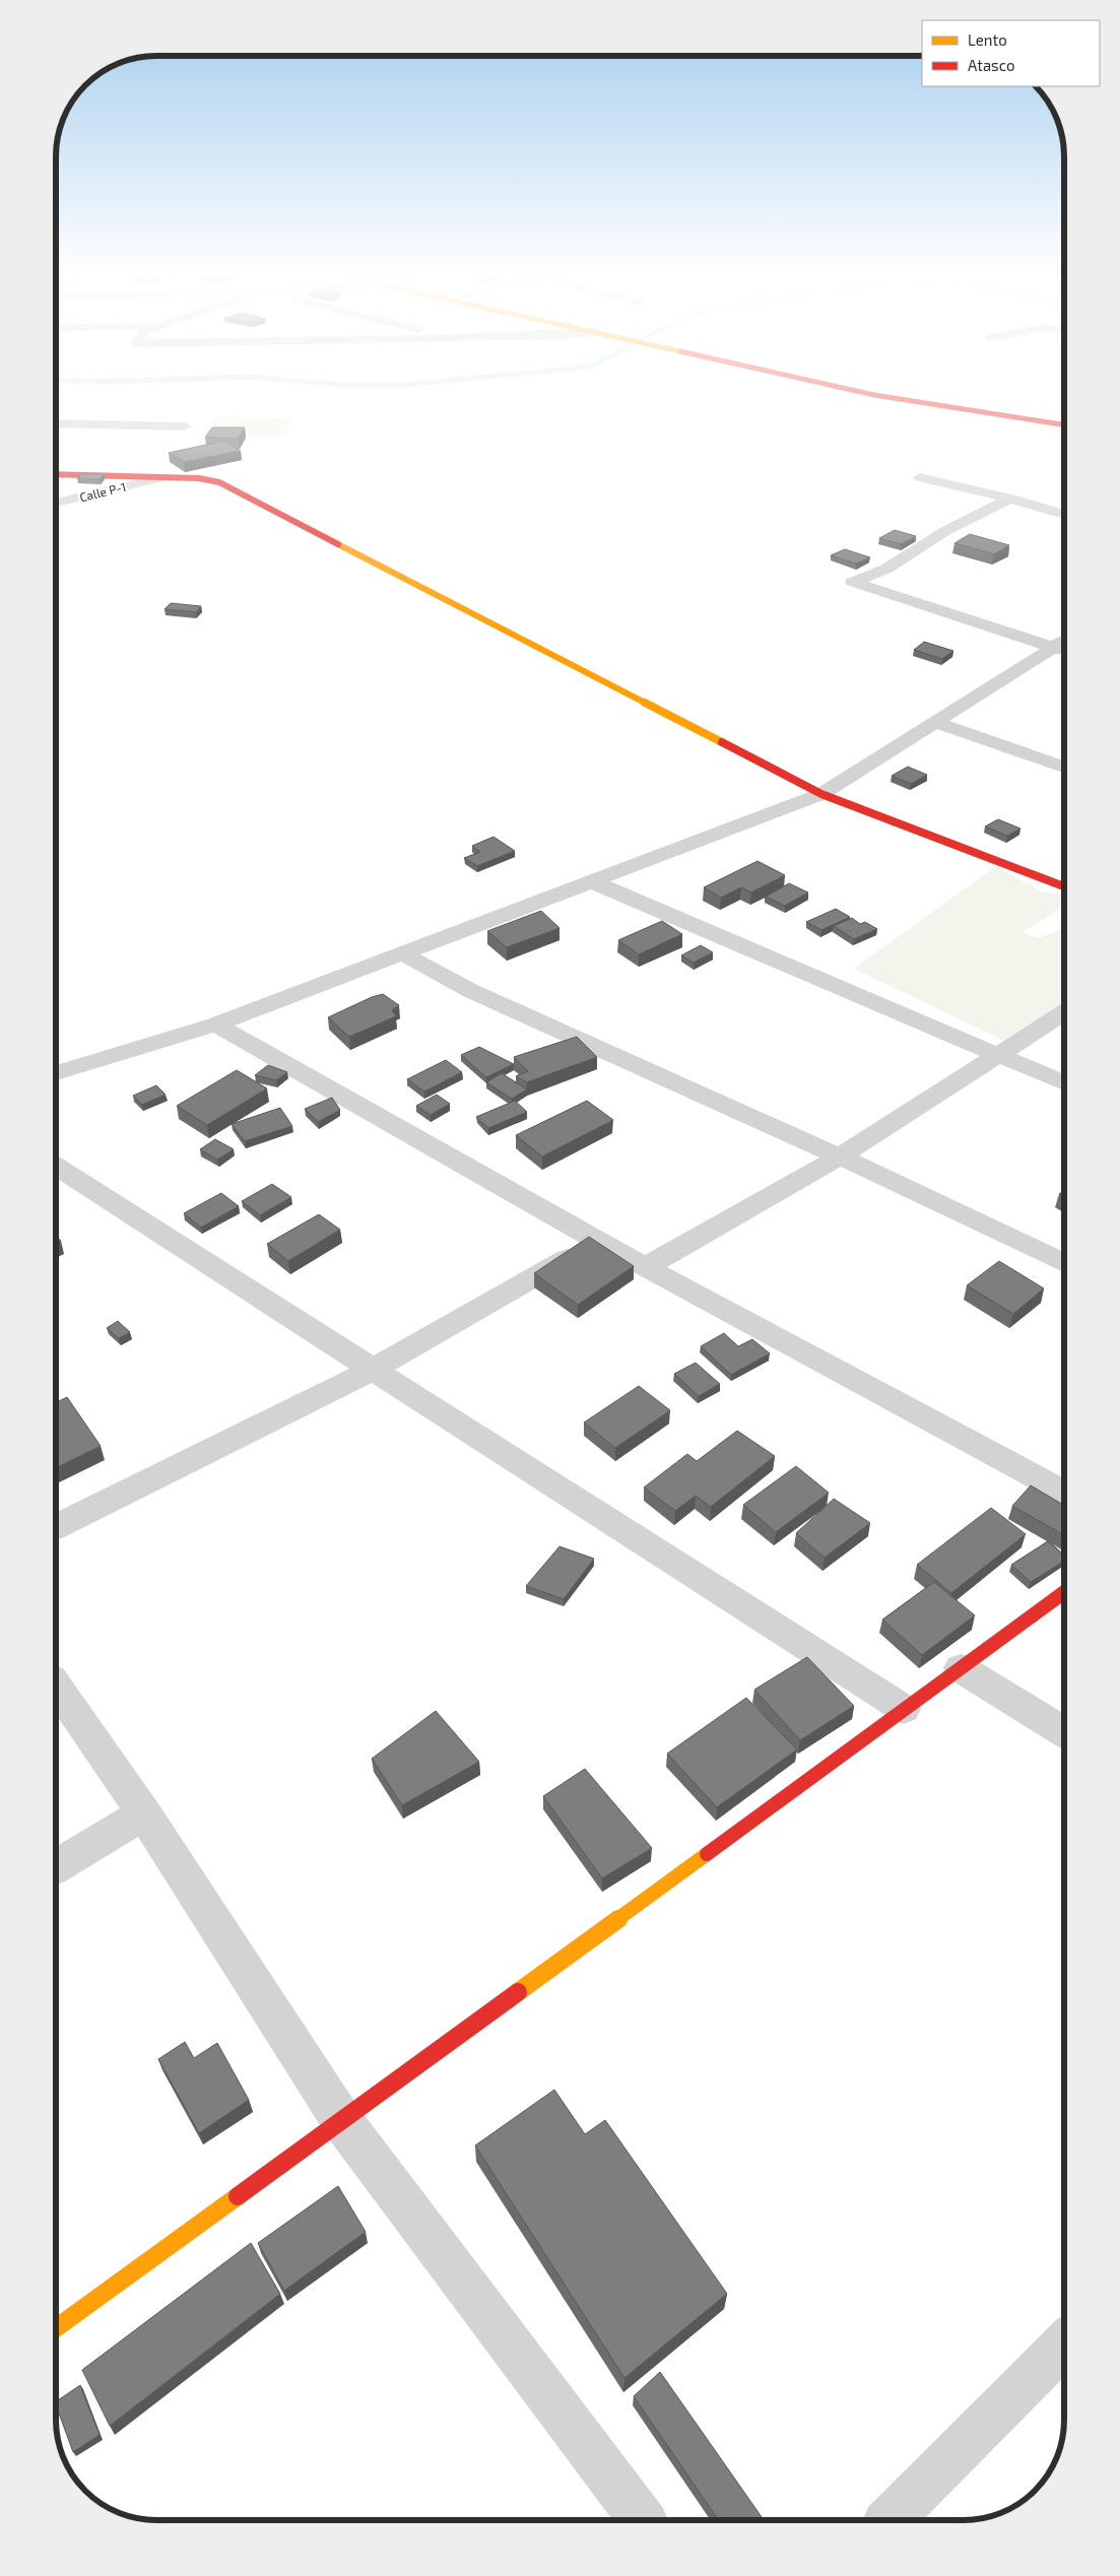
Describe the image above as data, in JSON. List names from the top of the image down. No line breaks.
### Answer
{"streets":{"street":["Calle P-1"]},"legend":["Lento","Atasco"]}
